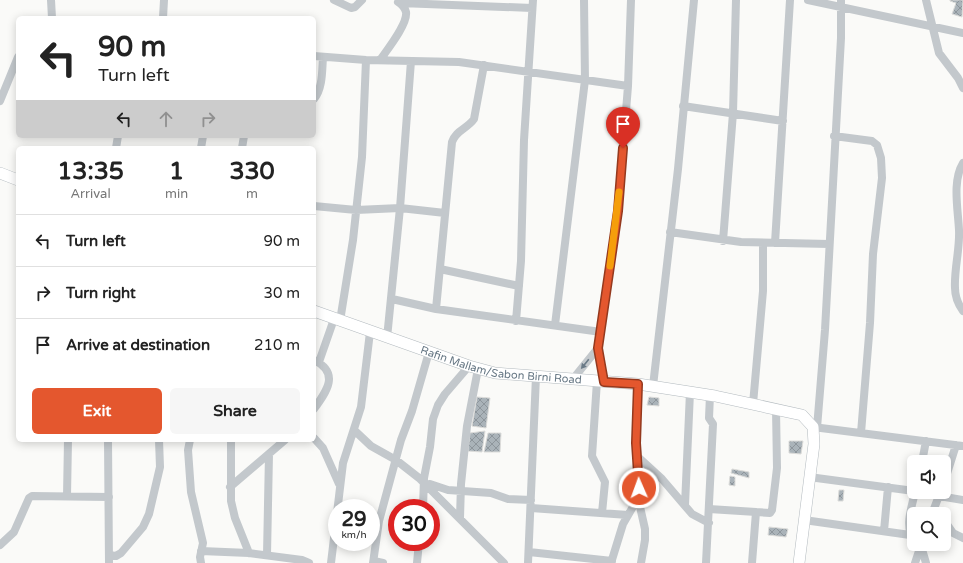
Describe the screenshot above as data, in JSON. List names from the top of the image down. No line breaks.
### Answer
{"streets":{"street":["Rafin Mallam/Sabon Birni Road"]},"page":{"turn":["90 m","Turn left"],"eta":["13:35","Arrival","1","min","330","m"],"list":[{"name":"Turn left","value":"90 m"},{"name":"Turn right","value":"30 m"},{"name":"Arrive at destination","value":"210 m"}],"buttons":["Exit","Share"],"speed":"29 km/h","limit":"30"}}
